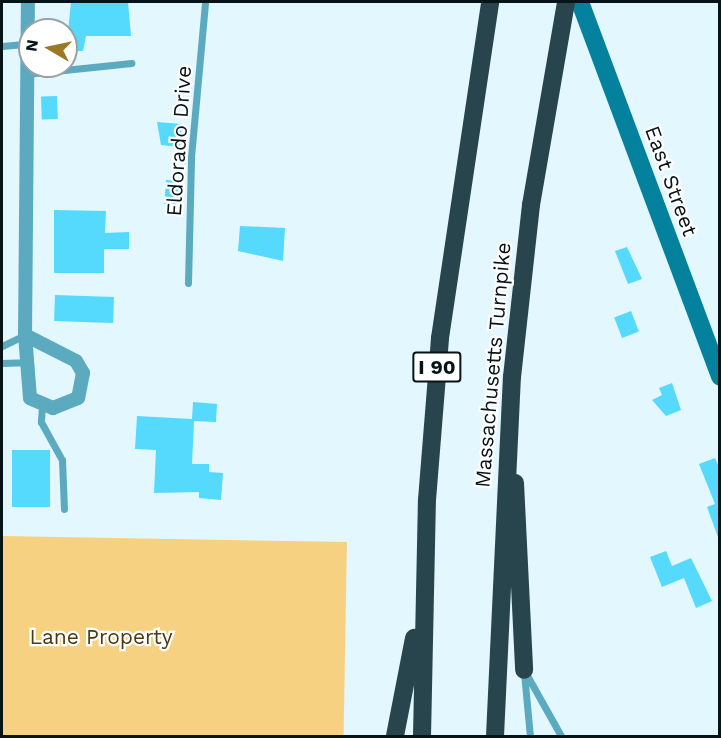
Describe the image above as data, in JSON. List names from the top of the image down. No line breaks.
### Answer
{"streets":{"highway":["Massachusetts Turnpike","I 90"],"main road":["East Street"],"lane":["Eldorado Drive"]},"parks":["Lane Property"],"north":"left"}
